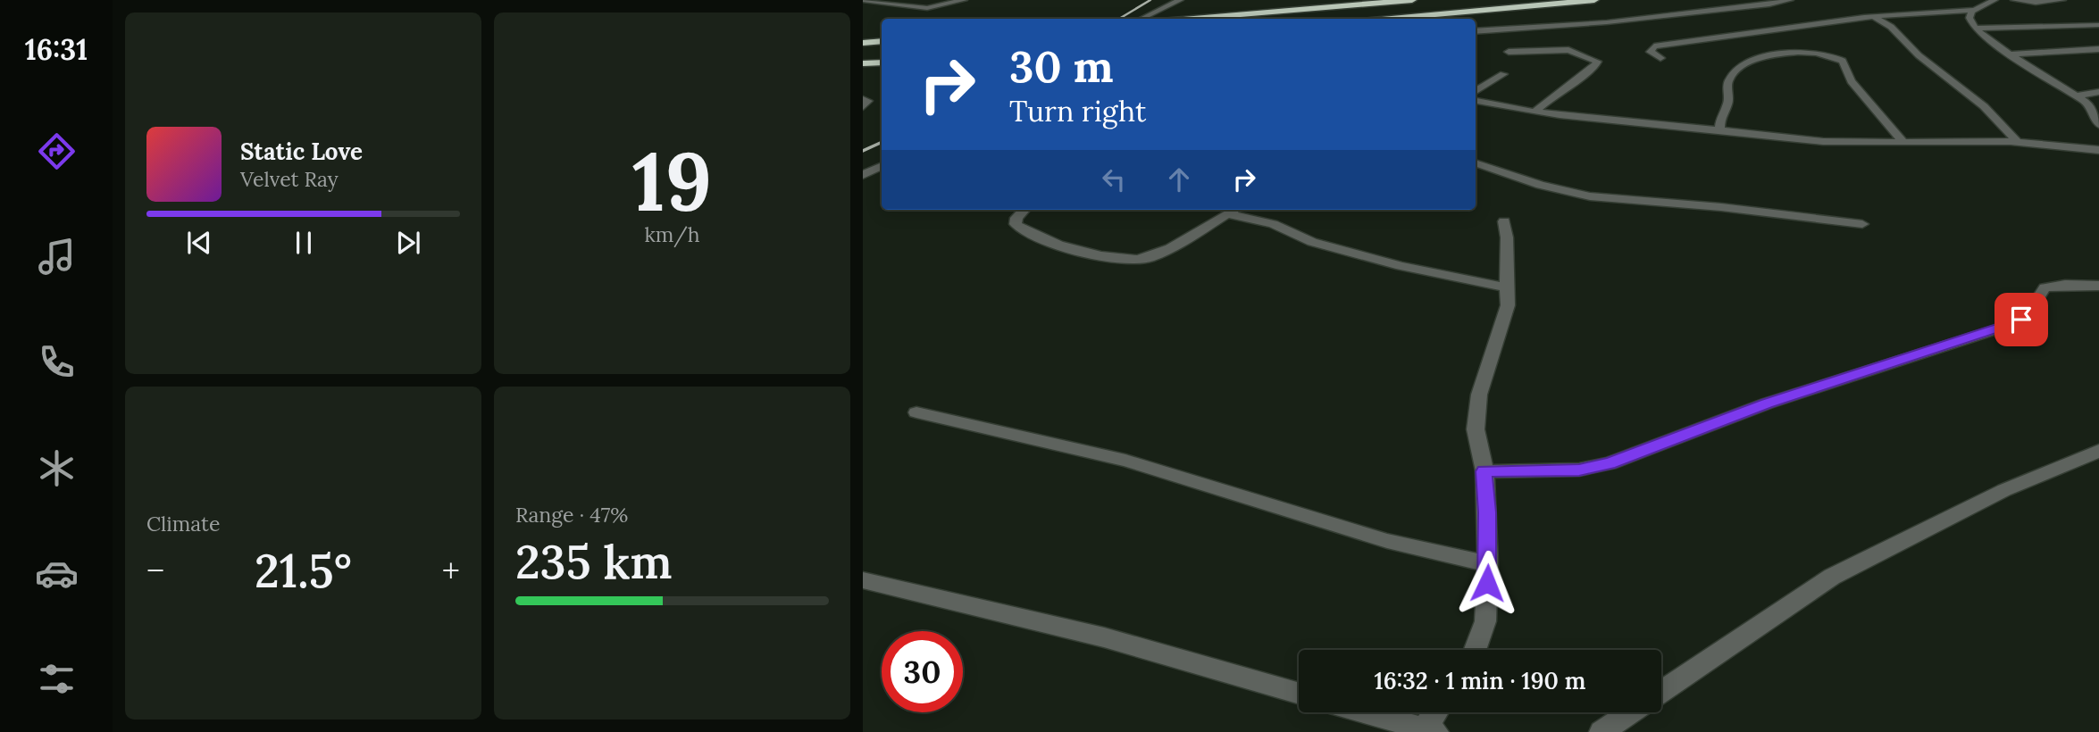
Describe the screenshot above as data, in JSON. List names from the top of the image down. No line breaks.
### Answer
{"page":{"tabs":"16:31","tile":[["19","km/h"],"Climate",["Range · 47%","235 km"]],"turn":["30 m","Turn right"],"song":["Static Love","Velvet Ray"],"heat":["−","21.5°","+"],"limit":"30","trip":"16:32 · 1 min · 190 m"}}
